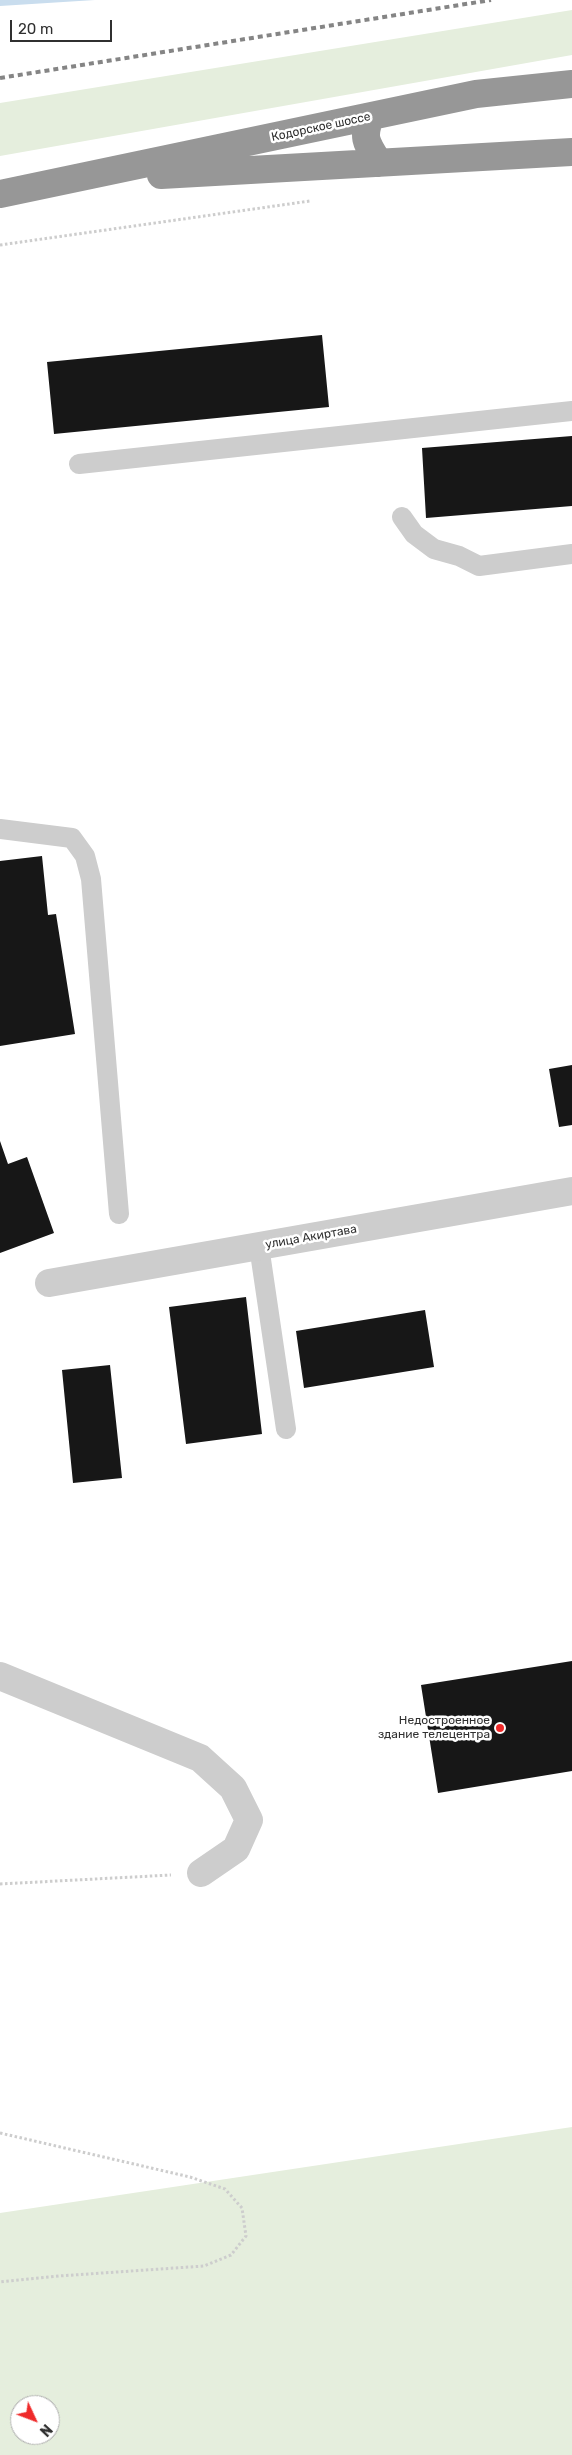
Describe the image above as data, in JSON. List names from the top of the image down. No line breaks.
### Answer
{"streets":{"highway":["Кодорское шоссе"],"street":["улица Акиртава"]},"places":["Недостроенное здание телецентра"],"scale_bar":"20 m","north":"bottom right"}
